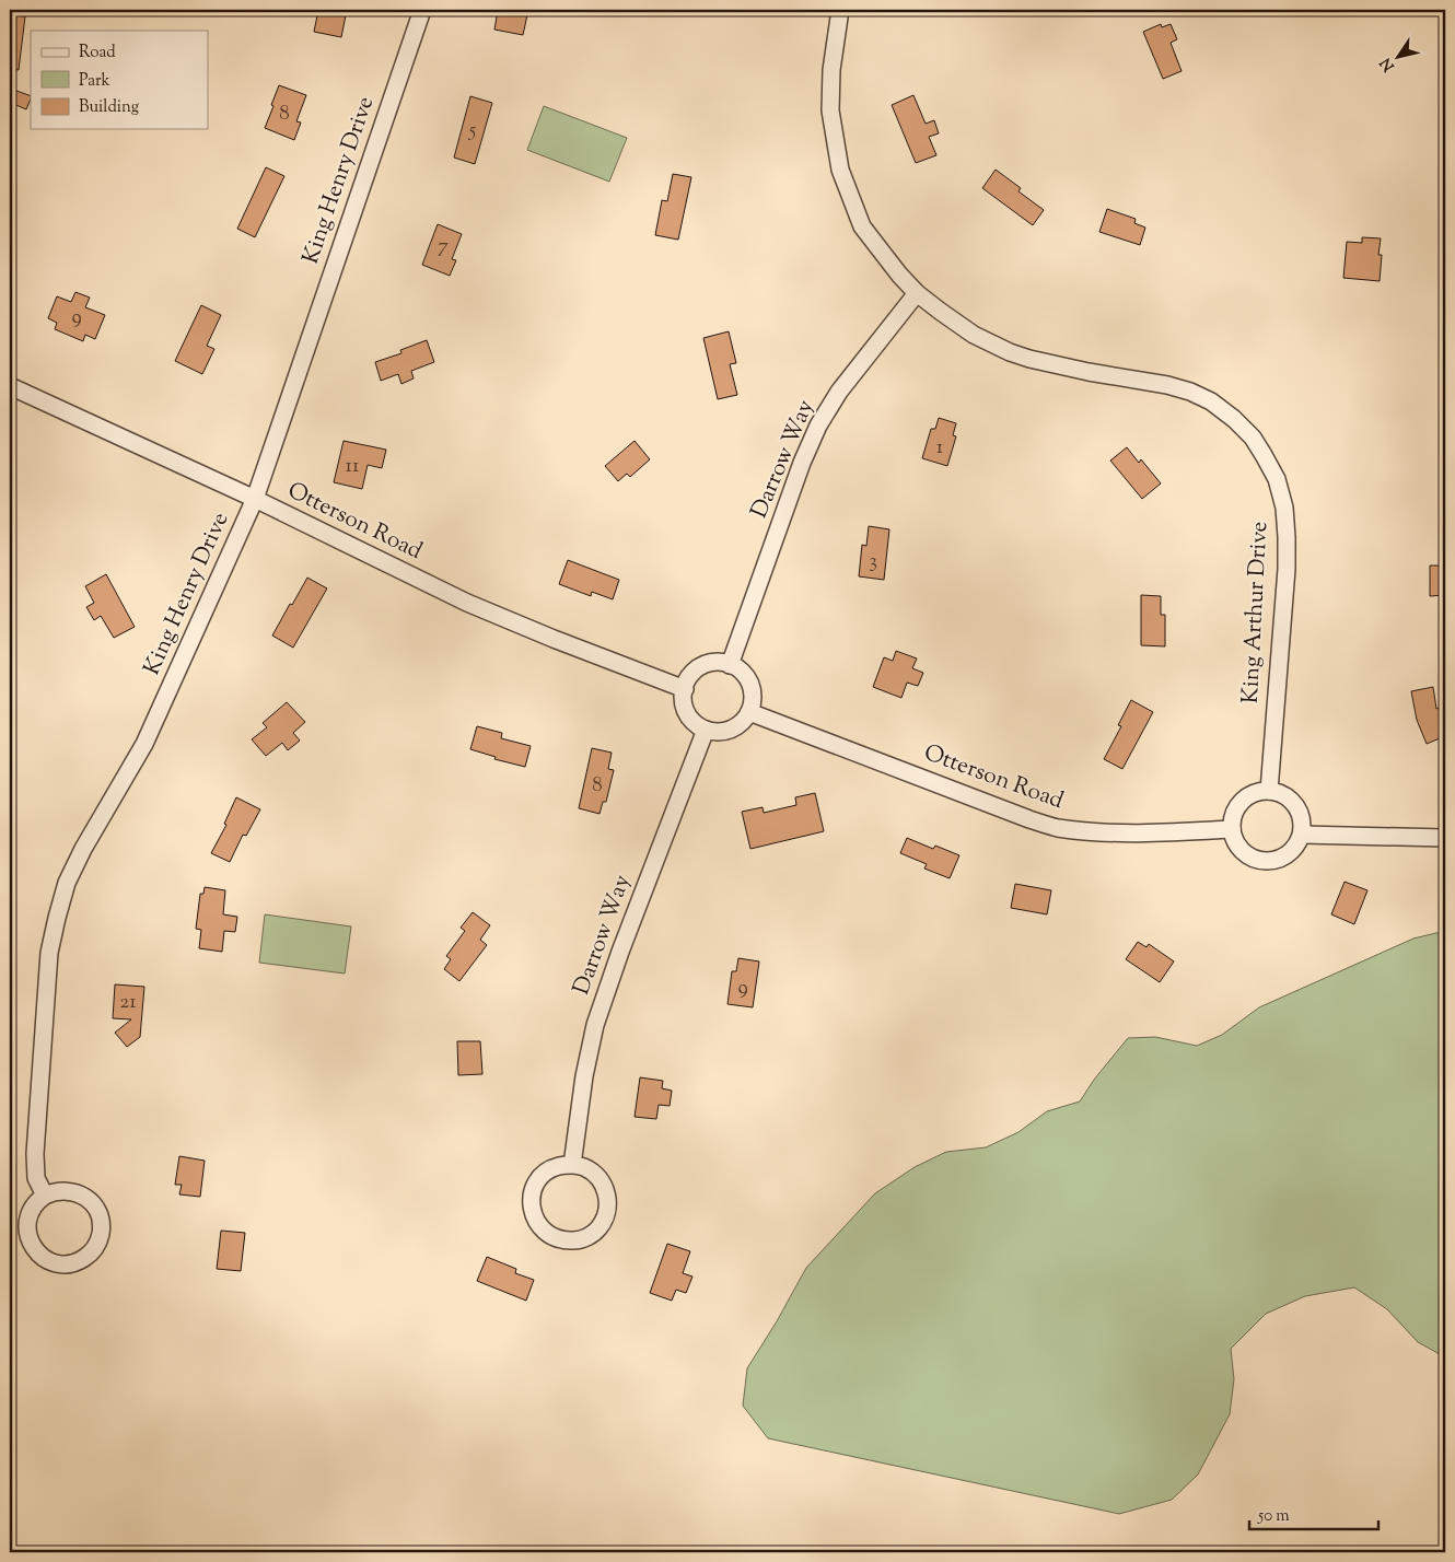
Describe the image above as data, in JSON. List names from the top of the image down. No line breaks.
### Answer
{"streets":{"street":["King Henry Drive","Darrow Way","Otterson Road","King Arthur Drive"]},"crossings":[["King Henry Drive","Otterson Road"],["Darrow Way","Otterson Road"],["Darrow Way","King Arthur Drive"],["Otterson Road","King Arthur Drive"]],"house_numbers":["8","5","7","9","1","11","3","8","9","21"],"legend":["Road","Park","Building"],"scale_bar":"50 m","north":"bottom left"}
